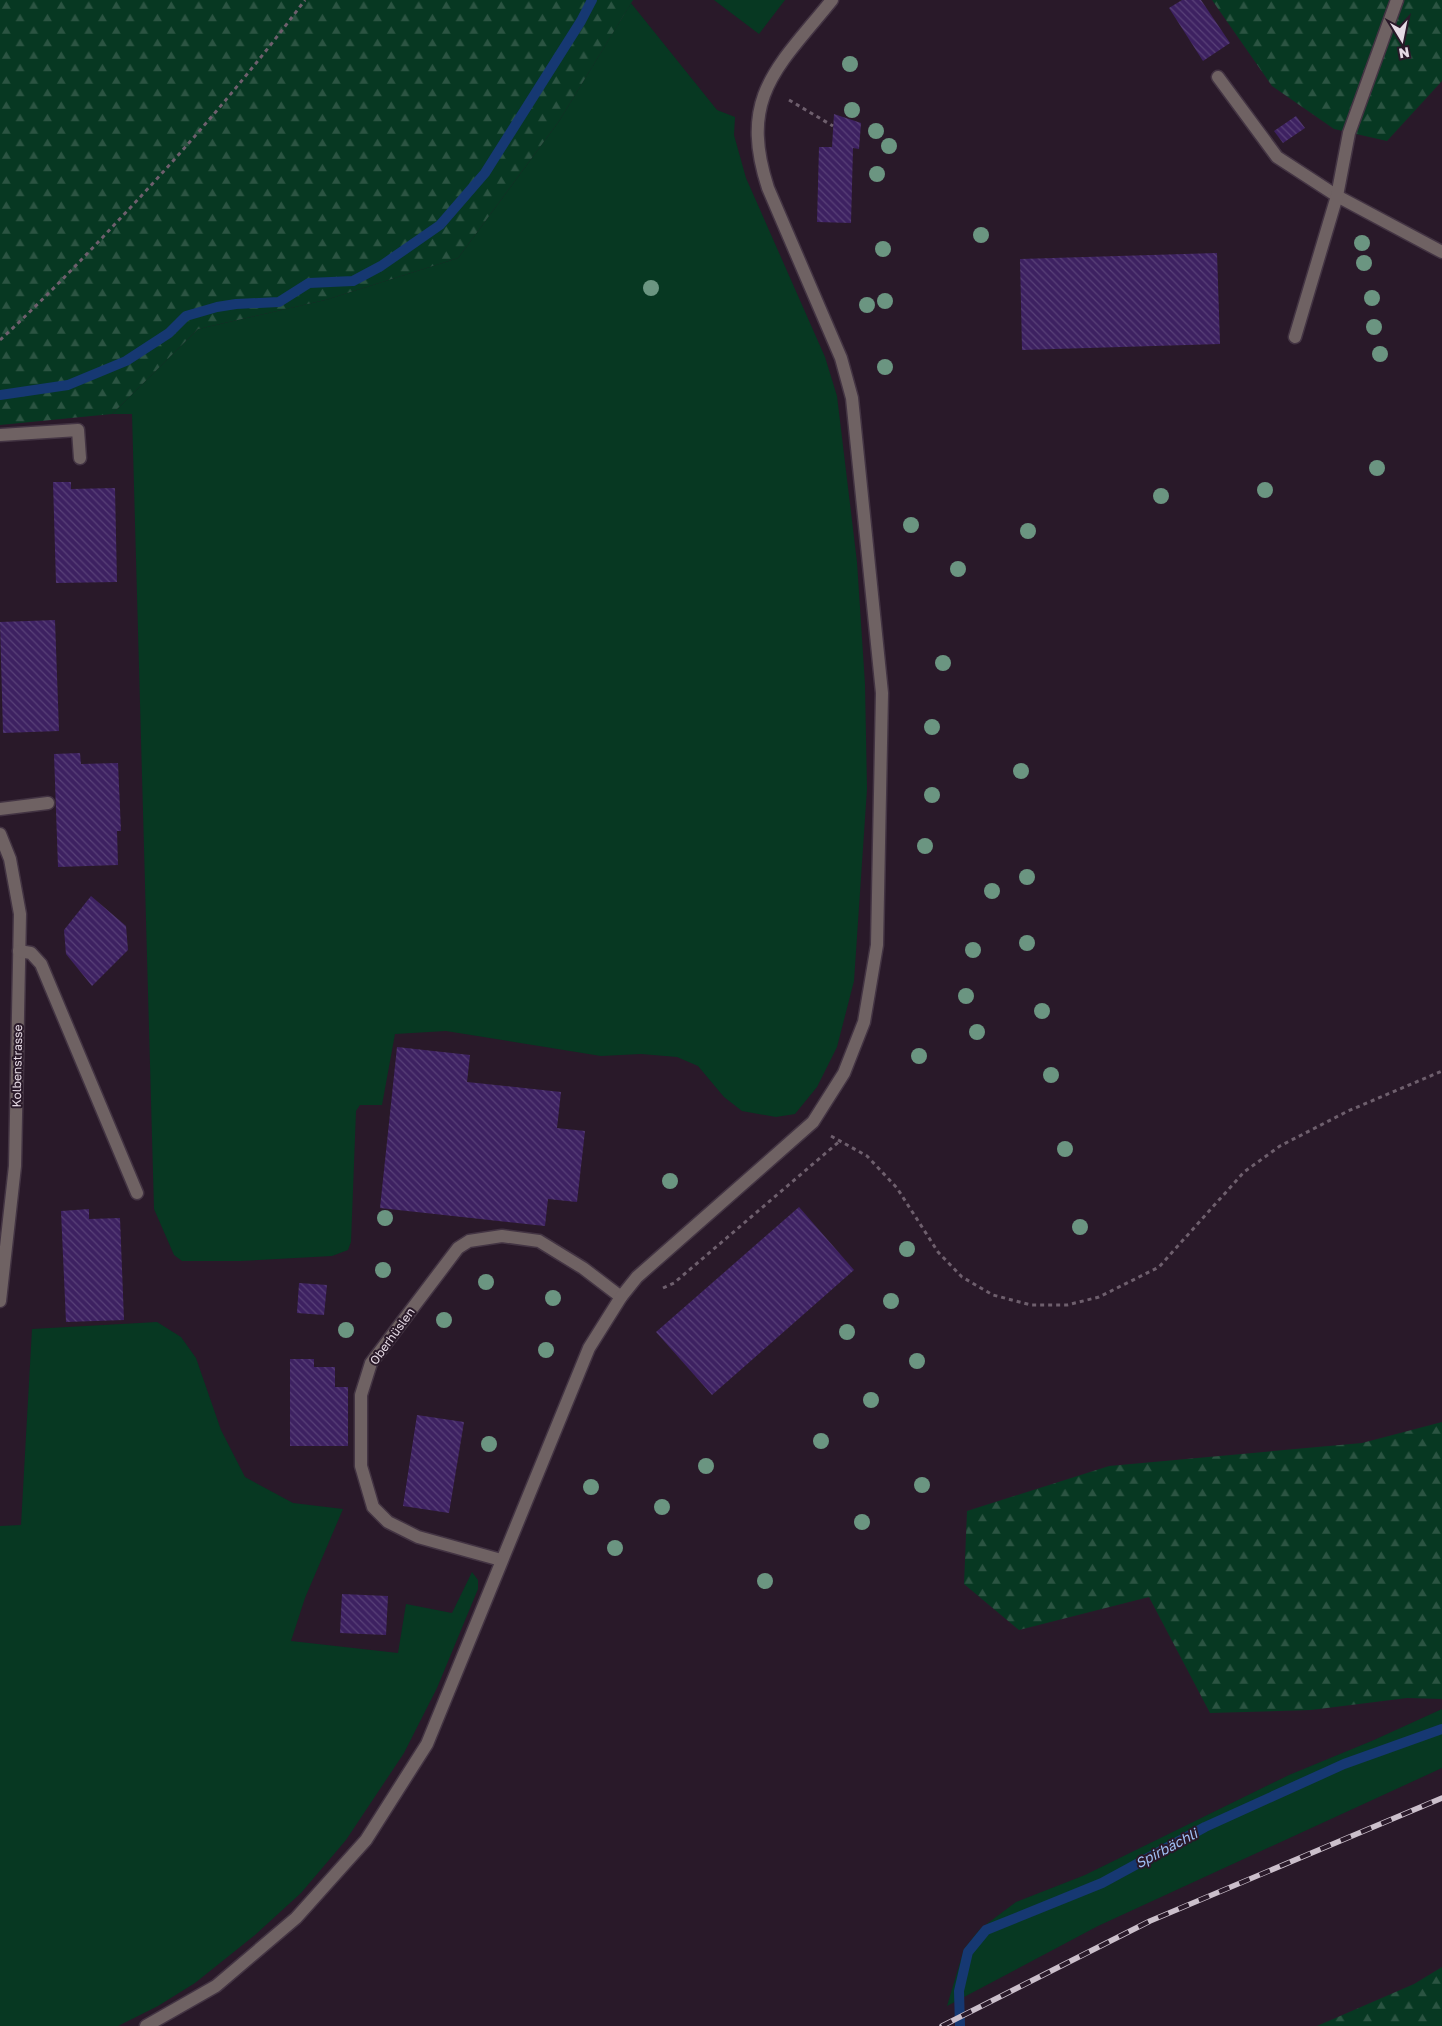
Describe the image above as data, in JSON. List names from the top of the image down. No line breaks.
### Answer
{"streets":{"street":["Kolbenstrasse","Oberhüslen"]},"water":["Spirbächli"],"north":"bottom"}
